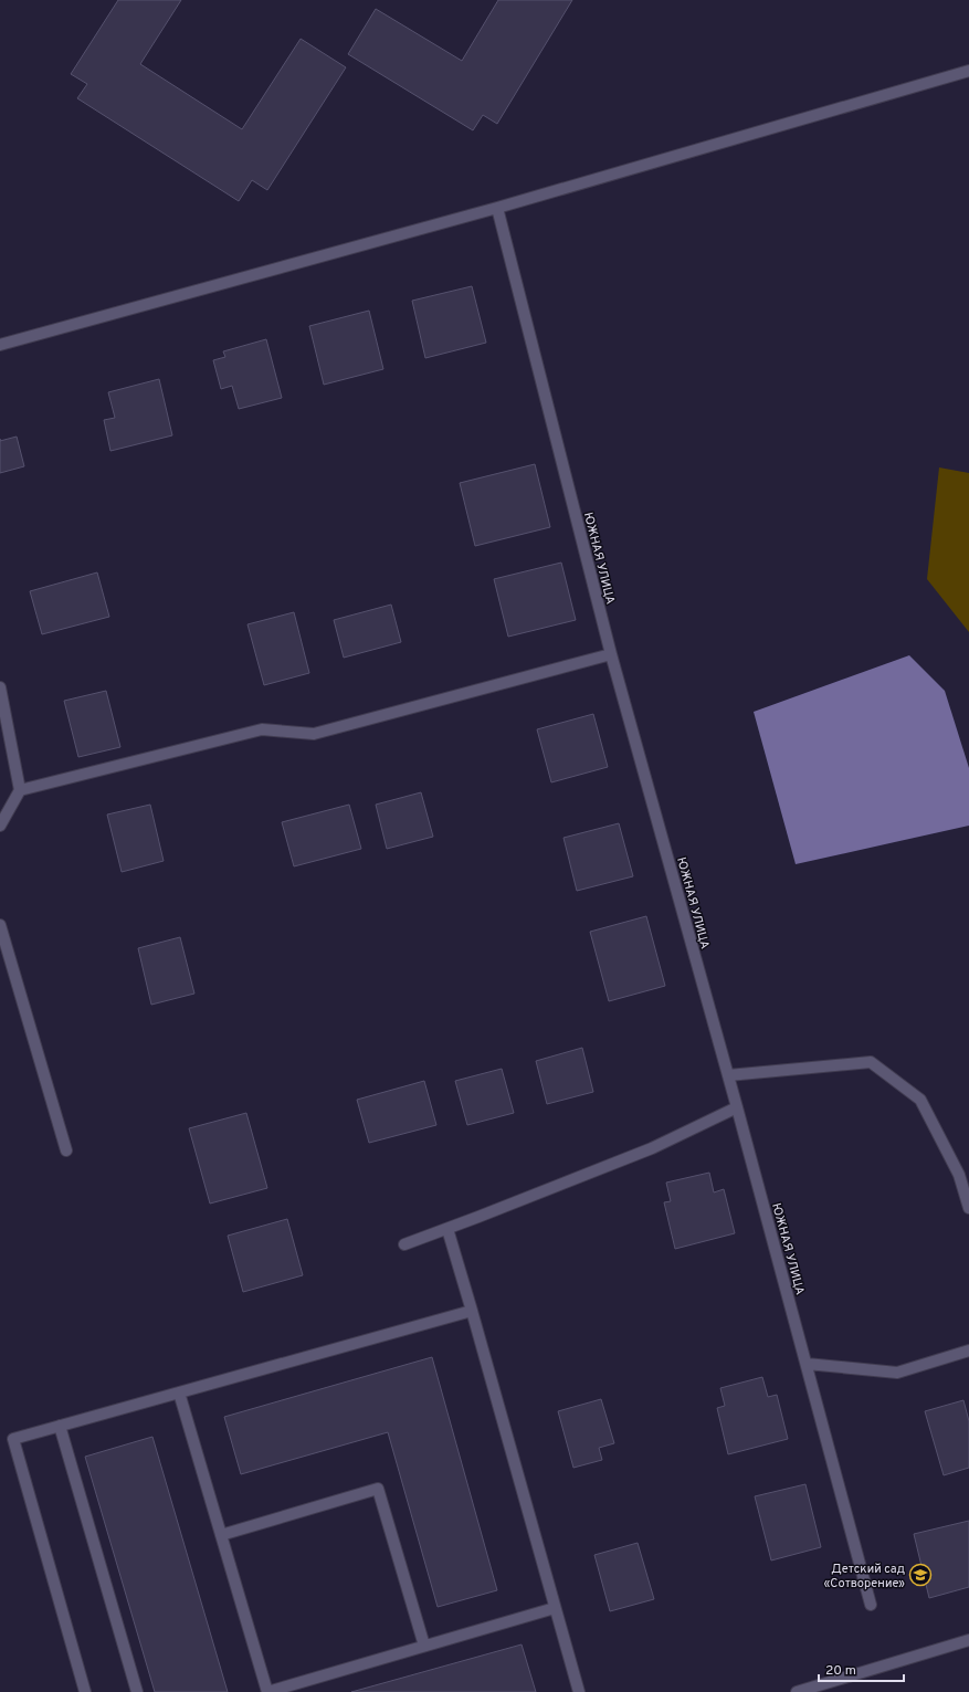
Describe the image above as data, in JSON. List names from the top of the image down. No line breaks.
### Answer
{"streets":{"street":["ЮЖНАЯ УЛИЦА"]},"places":{"school or university":["Детский сад «Сотворение»"]},"scale_bar":"20 m"}
